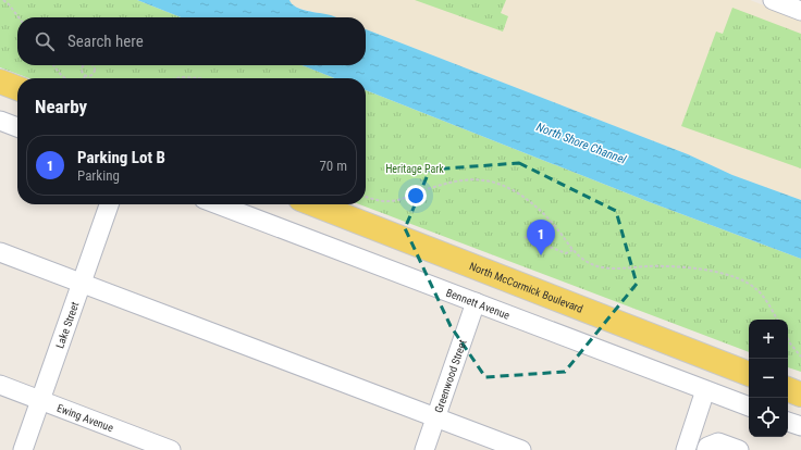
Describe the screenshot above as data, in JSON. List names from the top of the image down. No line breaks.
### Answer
{"streets":{"main road":["North McCormick Boulevard"],"street":["Bennett Avenue","Lake Street","Greenwood Street","Ewing Avenue"]},"crossings":[["Bennett Avenue","Greenwood Street"],["Lake Street","Ewing Avenue"]],"water":["North Shore Channel"],"parks":["Heritage Park"],"page":{"search":"Search here","heading":"Nearby","list":[{"mark":"1","name":"Parking Lot B","note":"Parking","value":"70 m"}],"pins":"1","map_buttons":["+","−"]}}
